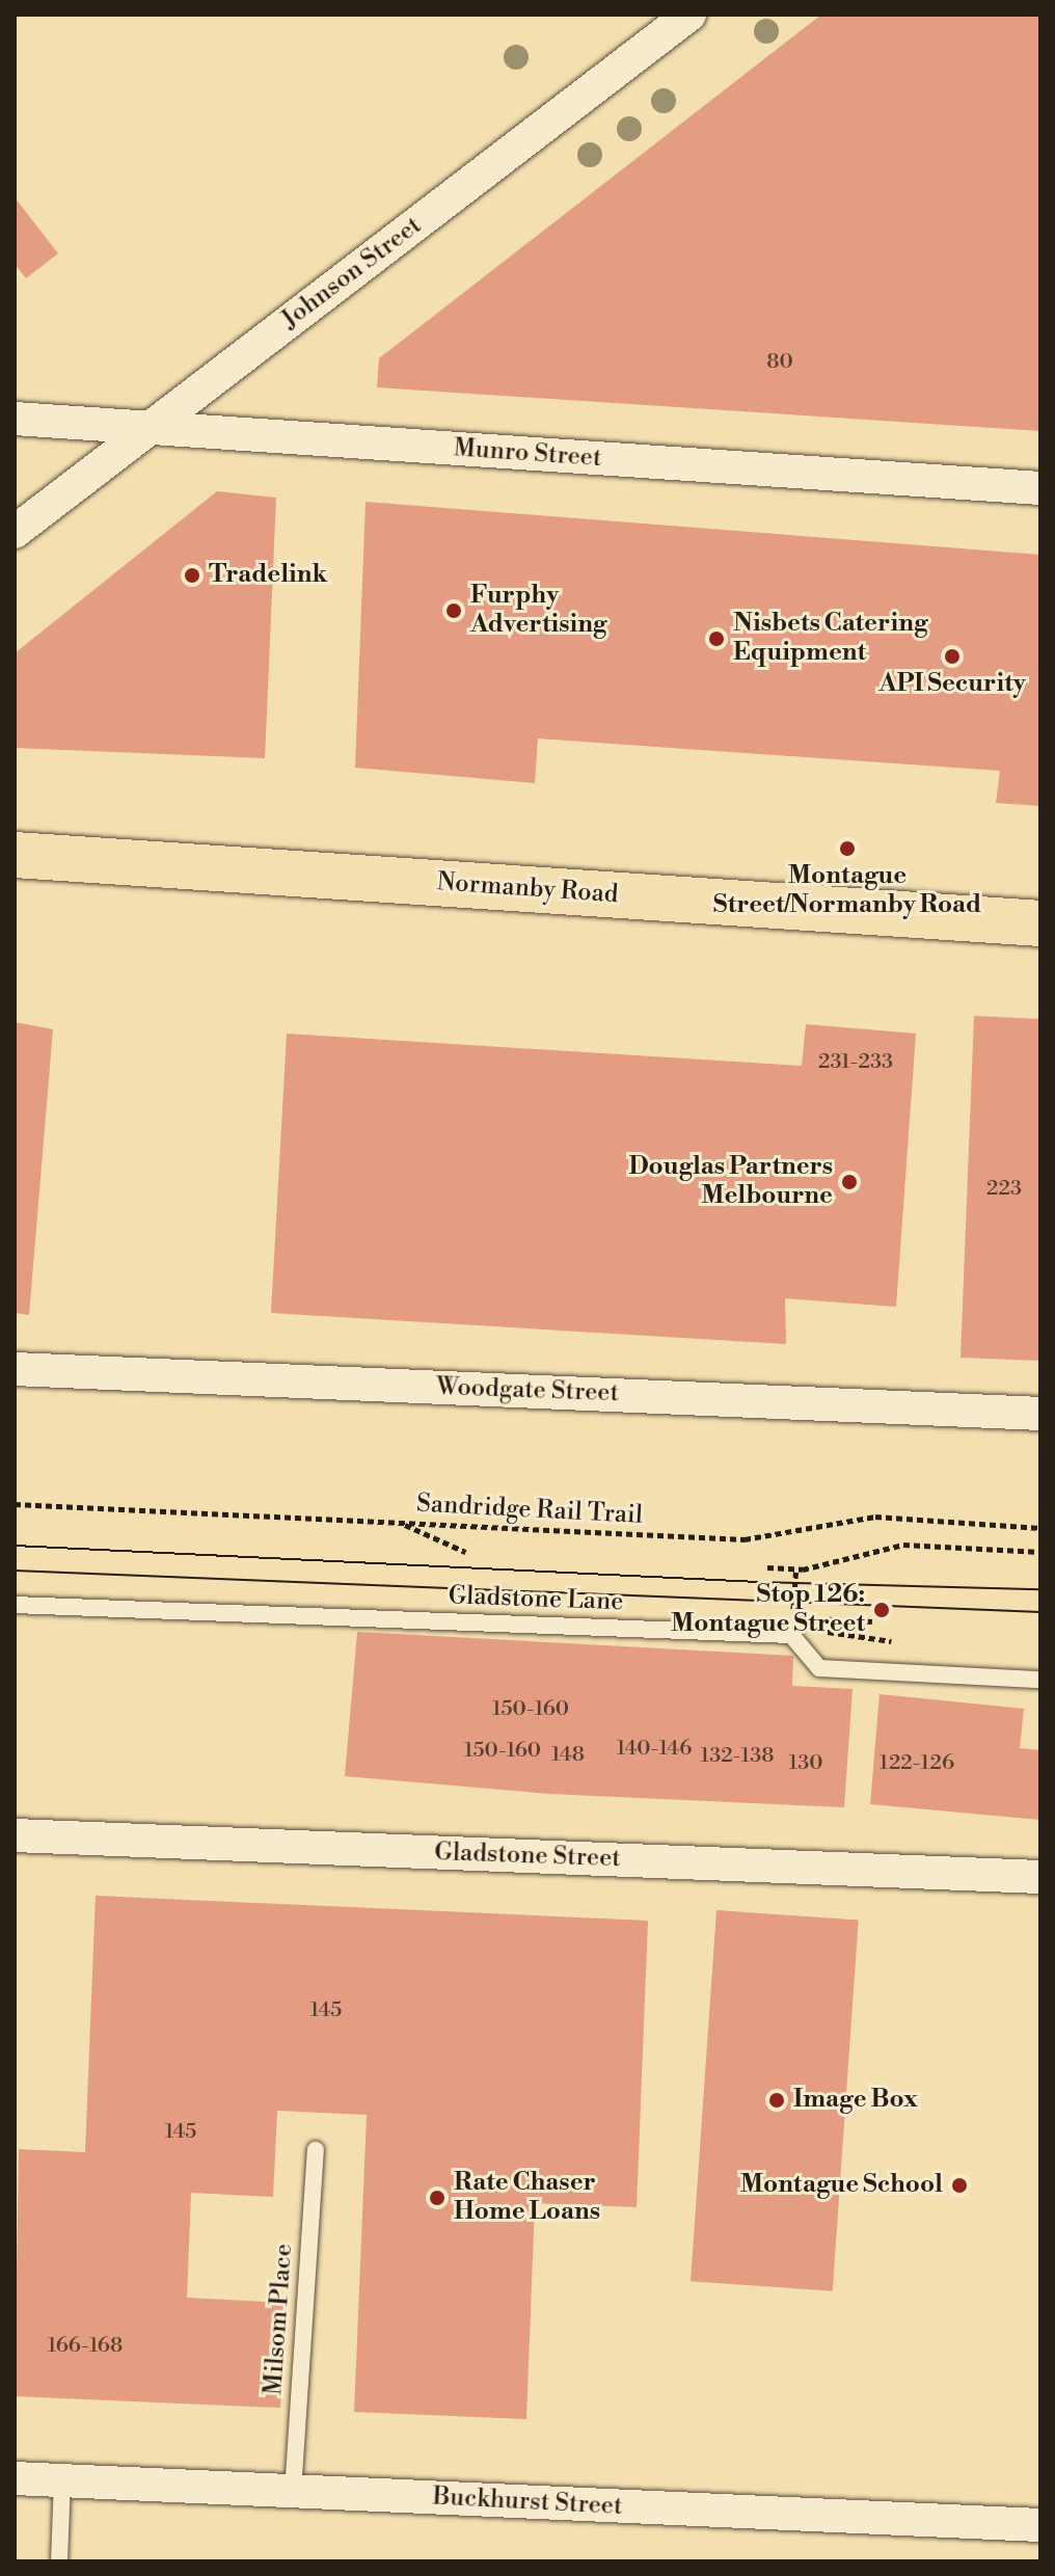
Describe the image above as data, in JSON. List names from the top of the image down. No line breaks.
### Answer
{"streets":{"main road":["Normanby Road"],"street":["Johnson Street","Munro Street","Woodgate Street","Gladstone Street","Buckhurst Street"],"lane":["Gladstone Lane","Milsom Place"],"path":["Sandridge Rail Trail"]},"crossings":[["Johnson Street","Munro Street"],["Milsom Place","Buckhurst Street"]],"places":["Tradelink","Furphy Advertising","Nisbets Catering Equipment","API Security","Montague Street/Normanby Road","Douglas Partners Melbourne","Stop 126: Montague Street","Image Box","Montague School","Rate Chaser Home Loans"],"house_numbers":["80","231-233","223","150-160","140-146","150-160","148","132-138","130","122-126","145","145","166-168"]}
